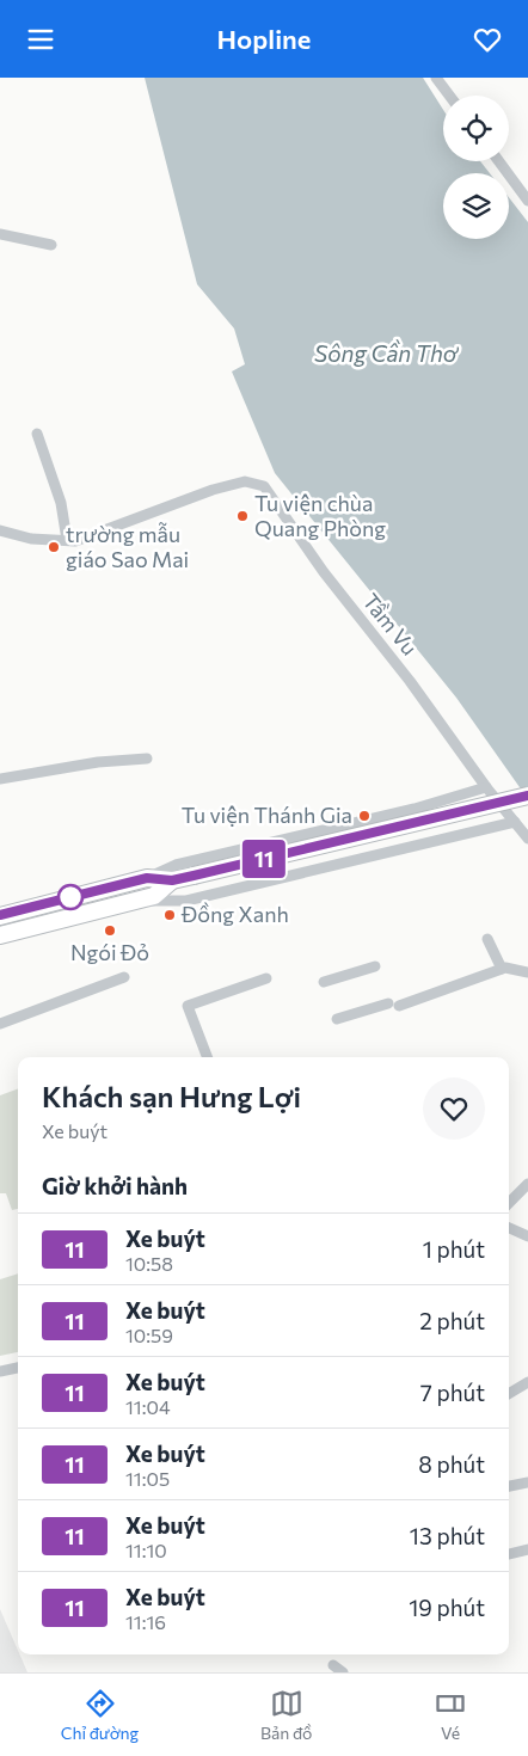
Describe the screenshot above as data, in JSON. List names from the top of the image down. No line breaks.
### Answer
{"streets":{"street":["Tầm Vu"]},"water":["Sông Cần Thơ"],"places":["Tu viện chùa Quang Phòng","trường mẫu giáo Sao Mai","Tu viện Thánh Gia","Đồng Xanh","Ngói Đỏ"],"lines":["bus line 11"],"page":{"header":"Hopline","on_map":"11","heading":[["Khách sạn Hưng Lợi","Xe buýt"],"Giờ khởi hành"],"list":[{"mark":"11","name":"Xe buýt","note":"10:58","value":"1 phút"},{"mark":"11","name":"Xe buýt","note":"10:59","value":"2 phút"},{"mark":"11","name":"Xe buýt","note":"11:04","value":"7 phút"},{"mark":"11","name":"Xe buýt","note":"11:05","value":"8 phút"},{"mark":"11","name":"Xe buýt","note":"11:10","value":"13 phút"},{"mark":"11","name":"Xe buýt","note":"11:16","value":"19 phút"}],"tabs":["Chỉ đường","Bản đồ","Vé"]}}
